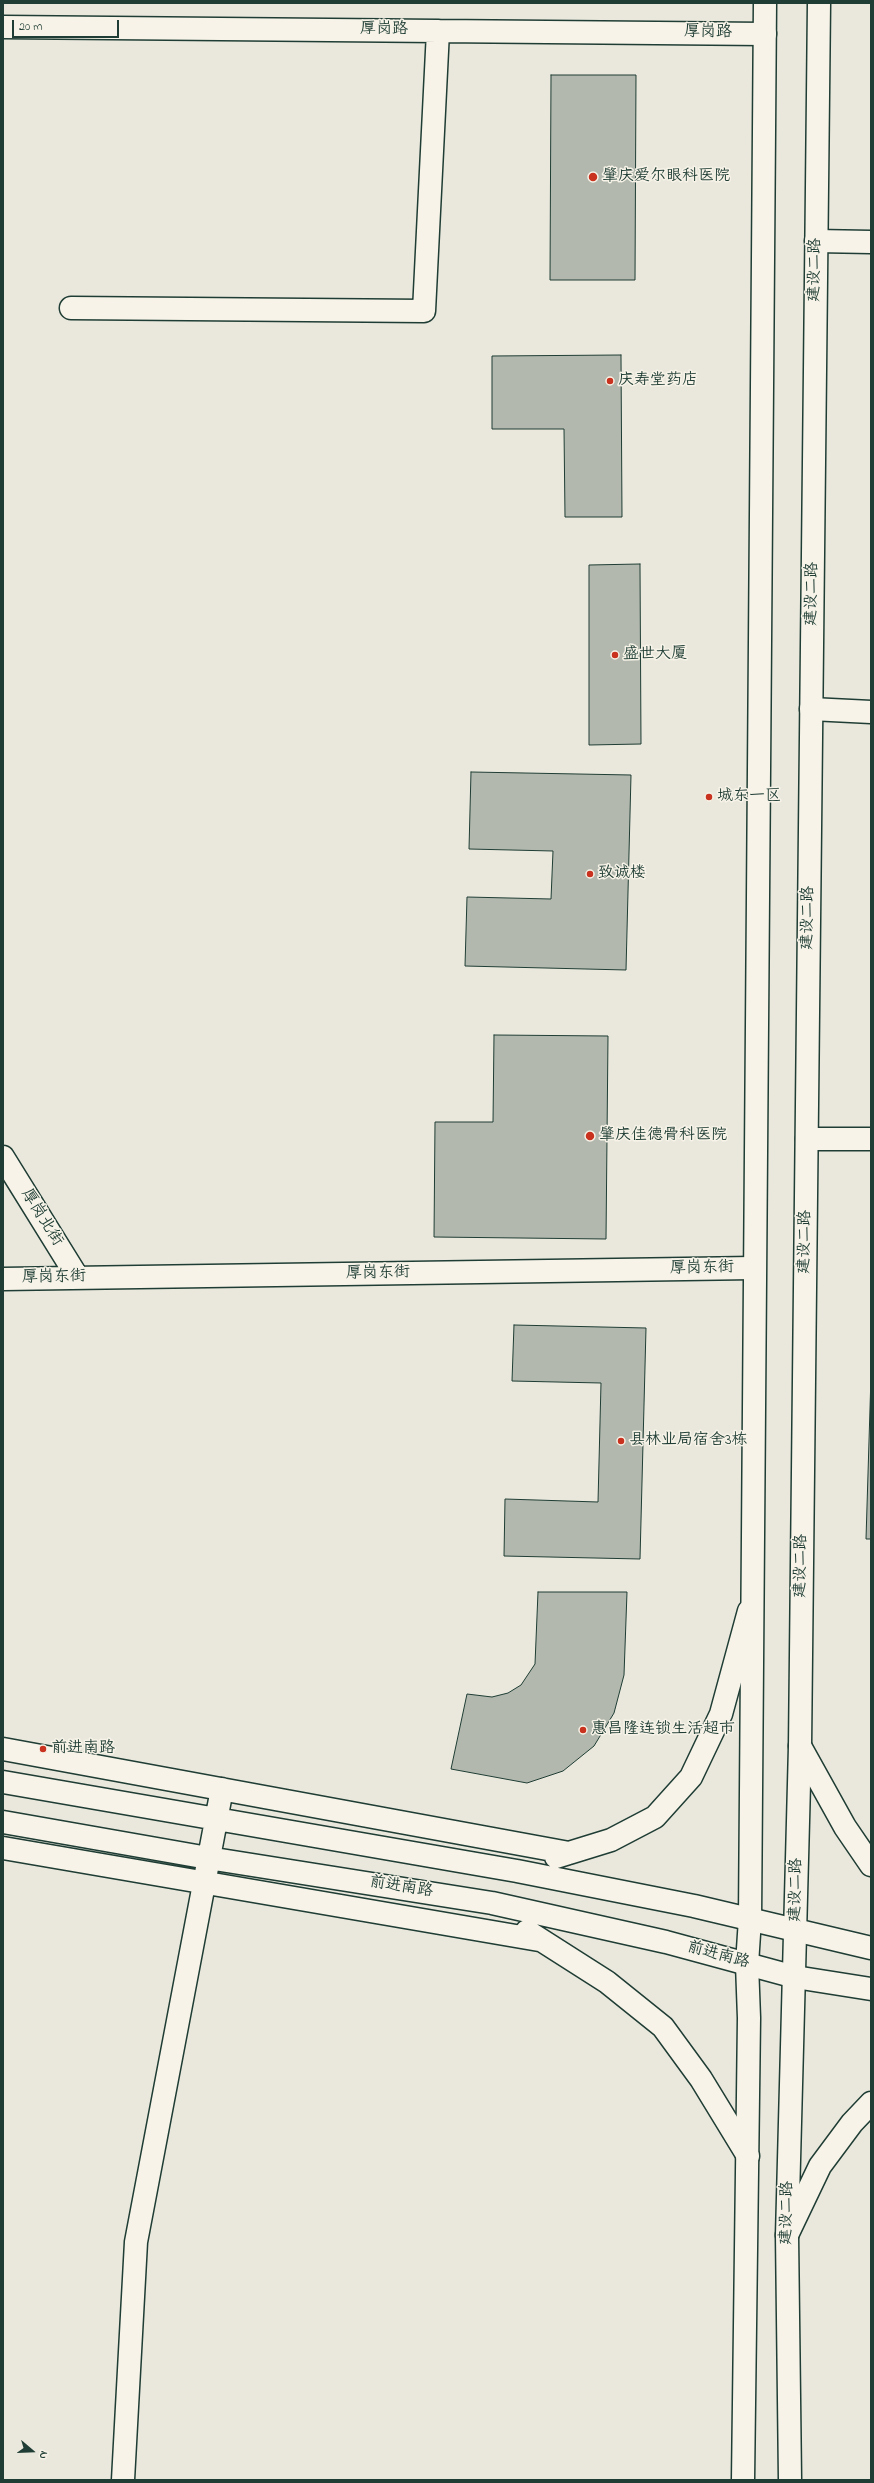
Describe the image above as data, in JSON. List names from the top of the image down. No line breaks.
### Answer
{"streets":{"street":["厚岗路","建设二路","厚岗北街","厚岗东街","前进南路"]},"crossings":[["建设二路","前进南路"],["厚岗北街","厚岗东街"]],"places":["肇庆爱尔眼科医院","庆寿堂药店","盛世大厦","城东一区","致诚楼","肇庆佳德骨科医院","县林业局宿舍3栋","惠昌隆连锁生活超市","前进南路"],"scale_bar":"20 m","north":"right"}
